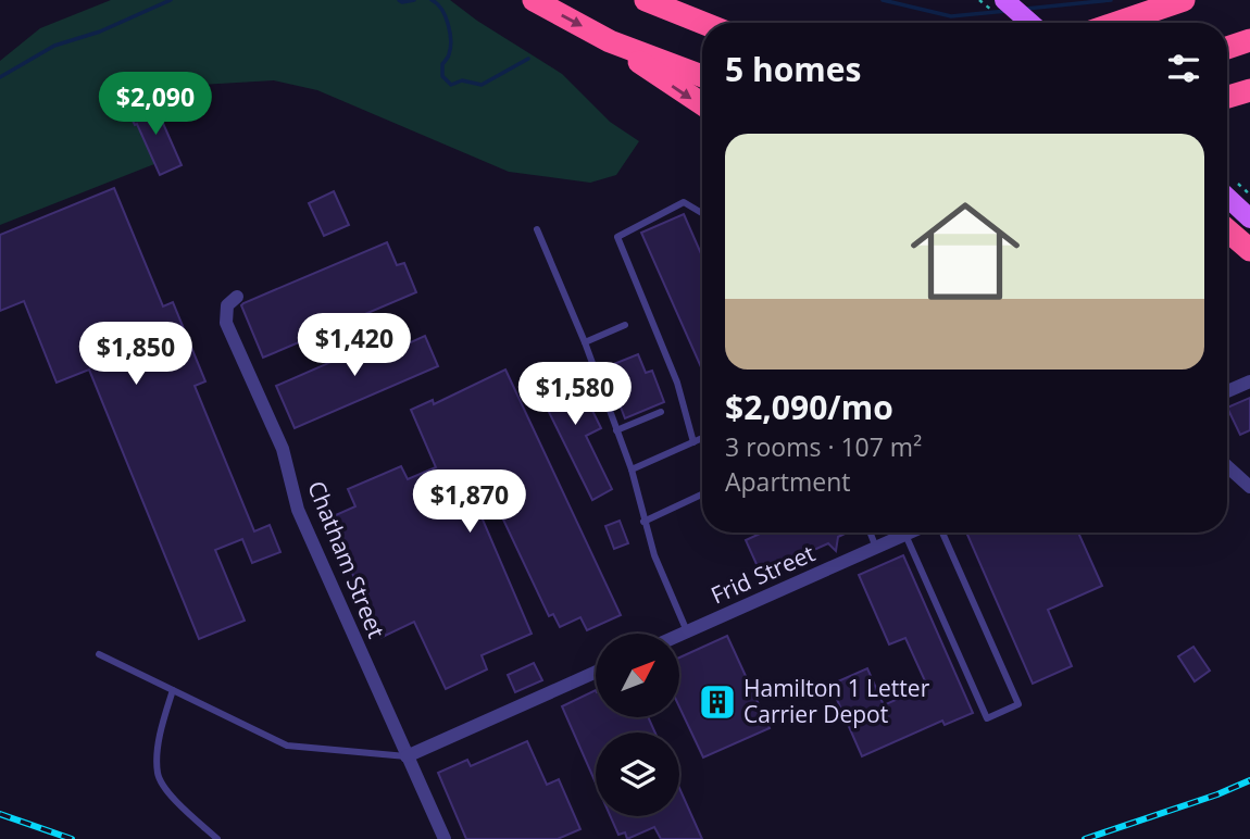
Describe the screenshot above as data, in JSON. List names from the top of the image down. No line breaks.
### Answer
{"streets":{"street":["Chatham Street","Frid Street"]},"places":{"building":["Hamilton 1 Letter Carrier Depot"]},"north":"top right","page":{"heading":"5 homes","price":["$2,090","$1,420","$1,850","$1,580","$1,870"],"list":[{"name":"$2,090/mo","note":"3 rooms · 107 m² · Apartment"}]}}
